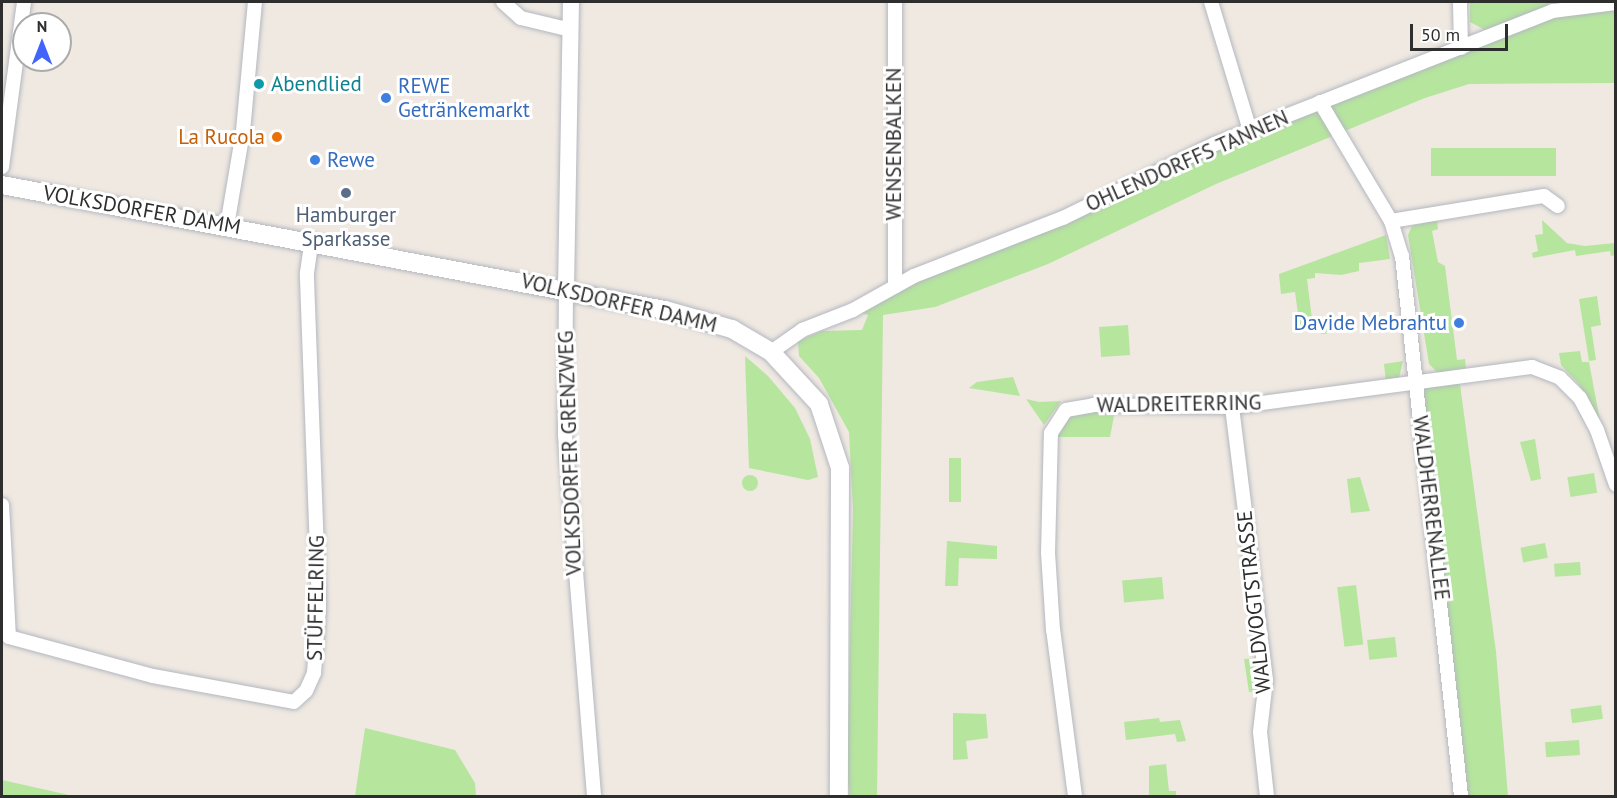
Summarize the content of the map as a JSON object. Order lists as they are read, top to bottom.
{
  "streets": {
    "main road": ["VOLKSDORFER DAMM"],
    "street": [
      "WENSENBALKEN",
      "OHLENDORFFS TANNEN",
      "WALDREITERRING",
      "VOLKSDORFER GRENZWEG",
      "WALDHERRENALLEE",
      "STÜFFELRING",
      "WALDVOGTSTRASSE"
    ]
  },
  "crossings": [
    ["WENSENBALKEN", "OHLENDORFFS TANNEN"],
    ["OHLENDORFFS TANNEN", "VOLKSDORFER DAMM"],
    ["OHLENDORFFS TANNEN", "WALDHERRENALLEE"],
    ["VOLKSDORFER DAMM", "VOLKSDORFER GRENZWEG"],
    ["VOLKSDORFER DAMM", "STÜFFELRING"],
    ["WALDREITERRING", "WALDHERRENALLEE"],
    ["WALDREITERRING", "WALDVOGTSTRASSE"]
  ],
  "places": [
    "Abendlied",
    "REWE Getränkemarkt",
    "La Rucola",
    "Rewe",
    "Hamburger Sparkasse",
    "Davide Mebrahtu"
  ],
  "scale_bar": "50 m",
  "north": "top"
}
